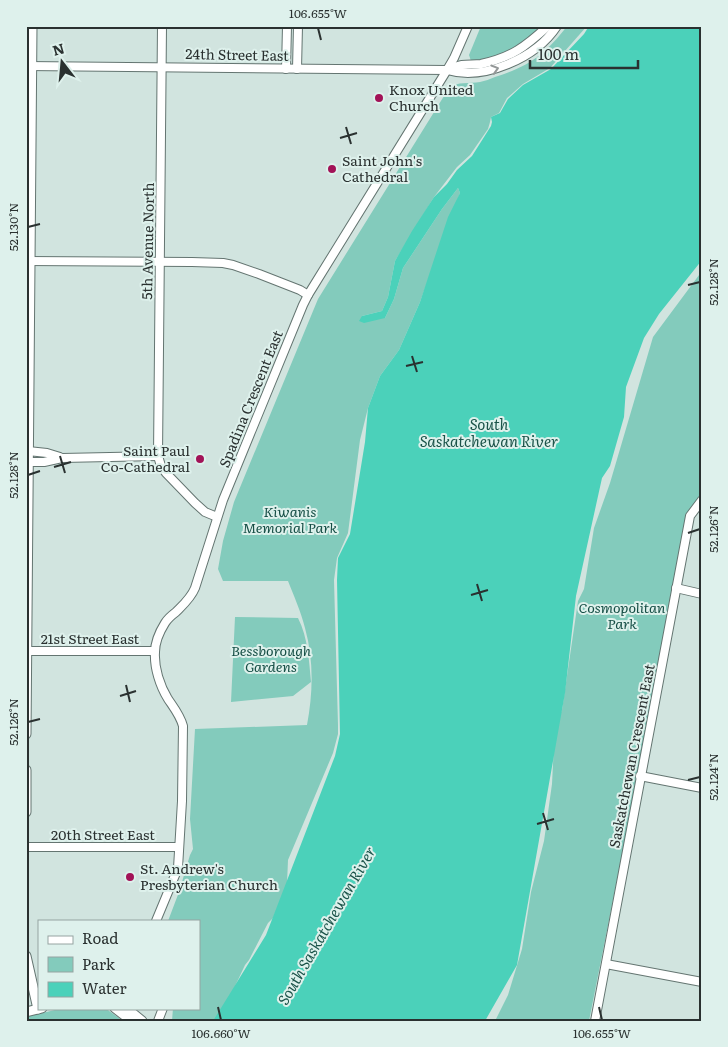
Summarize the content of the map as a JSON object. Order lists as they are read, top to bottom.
{
  "streets": {
    "street": [
      "24th Street East",
      "5th Avenue North",
      "Spadina Crescent East",
      "21st Street East",
      "Saskatchewan Crescent East",
      "20th Street East"
    ]
  },
  "crossings": [
    ["24th Street East", "5th Avenue North"],
    ["24th Street East", "Spadina Crescent East"],
    ["Spadina Crescent East", "21st Street East"],
    ["Spadina Crescent East", "20th Street East"]
  ],
  "water": ["South Saskatchewan River"],
  "parks": ["Kiwanis Memorial Park", "Cosmopolitan Park", "Bessborough Gardens"],
  "places": [
    "Knox United Church",
    "Saint John's Cathedral",
    "Saint Paul Co-Cathedral",
    "St. Andrew's Presbyterian Church"
  ],
  "legend": ["Road", "Park", "Water"],
  "scale_bar": "100 m",
  "north": "top",
  "coordinates": [
    "106.655°W",
    "52.130°N",
    "52.128°N",
    "52.126°N",
    "52.124°N",
    "106.660°W"
  ]
}
